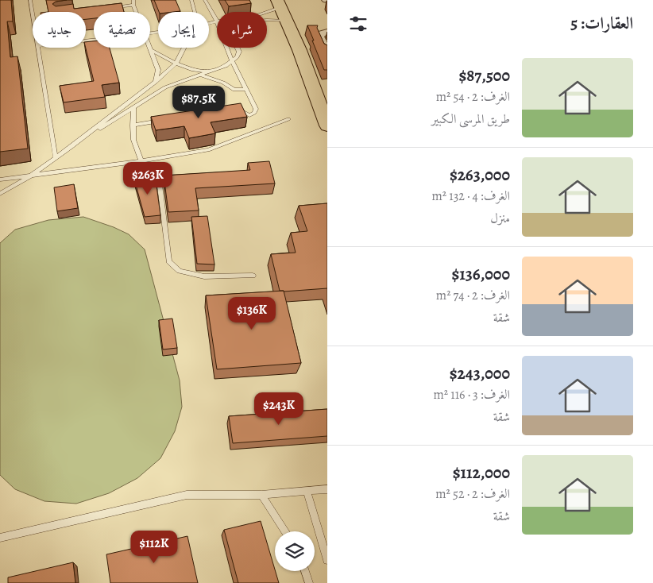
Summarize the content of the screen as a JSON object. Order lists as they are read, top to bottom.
{
  "page": {
    "heading": "العقارات: 5",
    "chip": [
      "شراء",
      "إيجار",
      "تصفية",
      "جديد"
    ],
    "list": [
      {
        "name": "$87,500",
        "note": "الغرف: 2 · 54 m² · طريق المرسى الكبير"
      },
      {
        "name": "$263,000",
        "note": "الغرف: 4 · 132 m² · منزل"
      },
      {
        "name": "$136,000",
        "note": "الغرف: 2 · 74 m² · شقة"
      },
      {
        "name": "$243,000",
        "note": "الغرف: 3 · 116 m² · شقة"
      },
      {
        "name": "$112,000",
        "note": "الغرف: 2 · 52 m² · شقة"
      }
    ],
    "price": [
      "$87.5K",
      "$263K",
      "$136K",
      "$243K",
      "$112K"
    ]
  }
}
